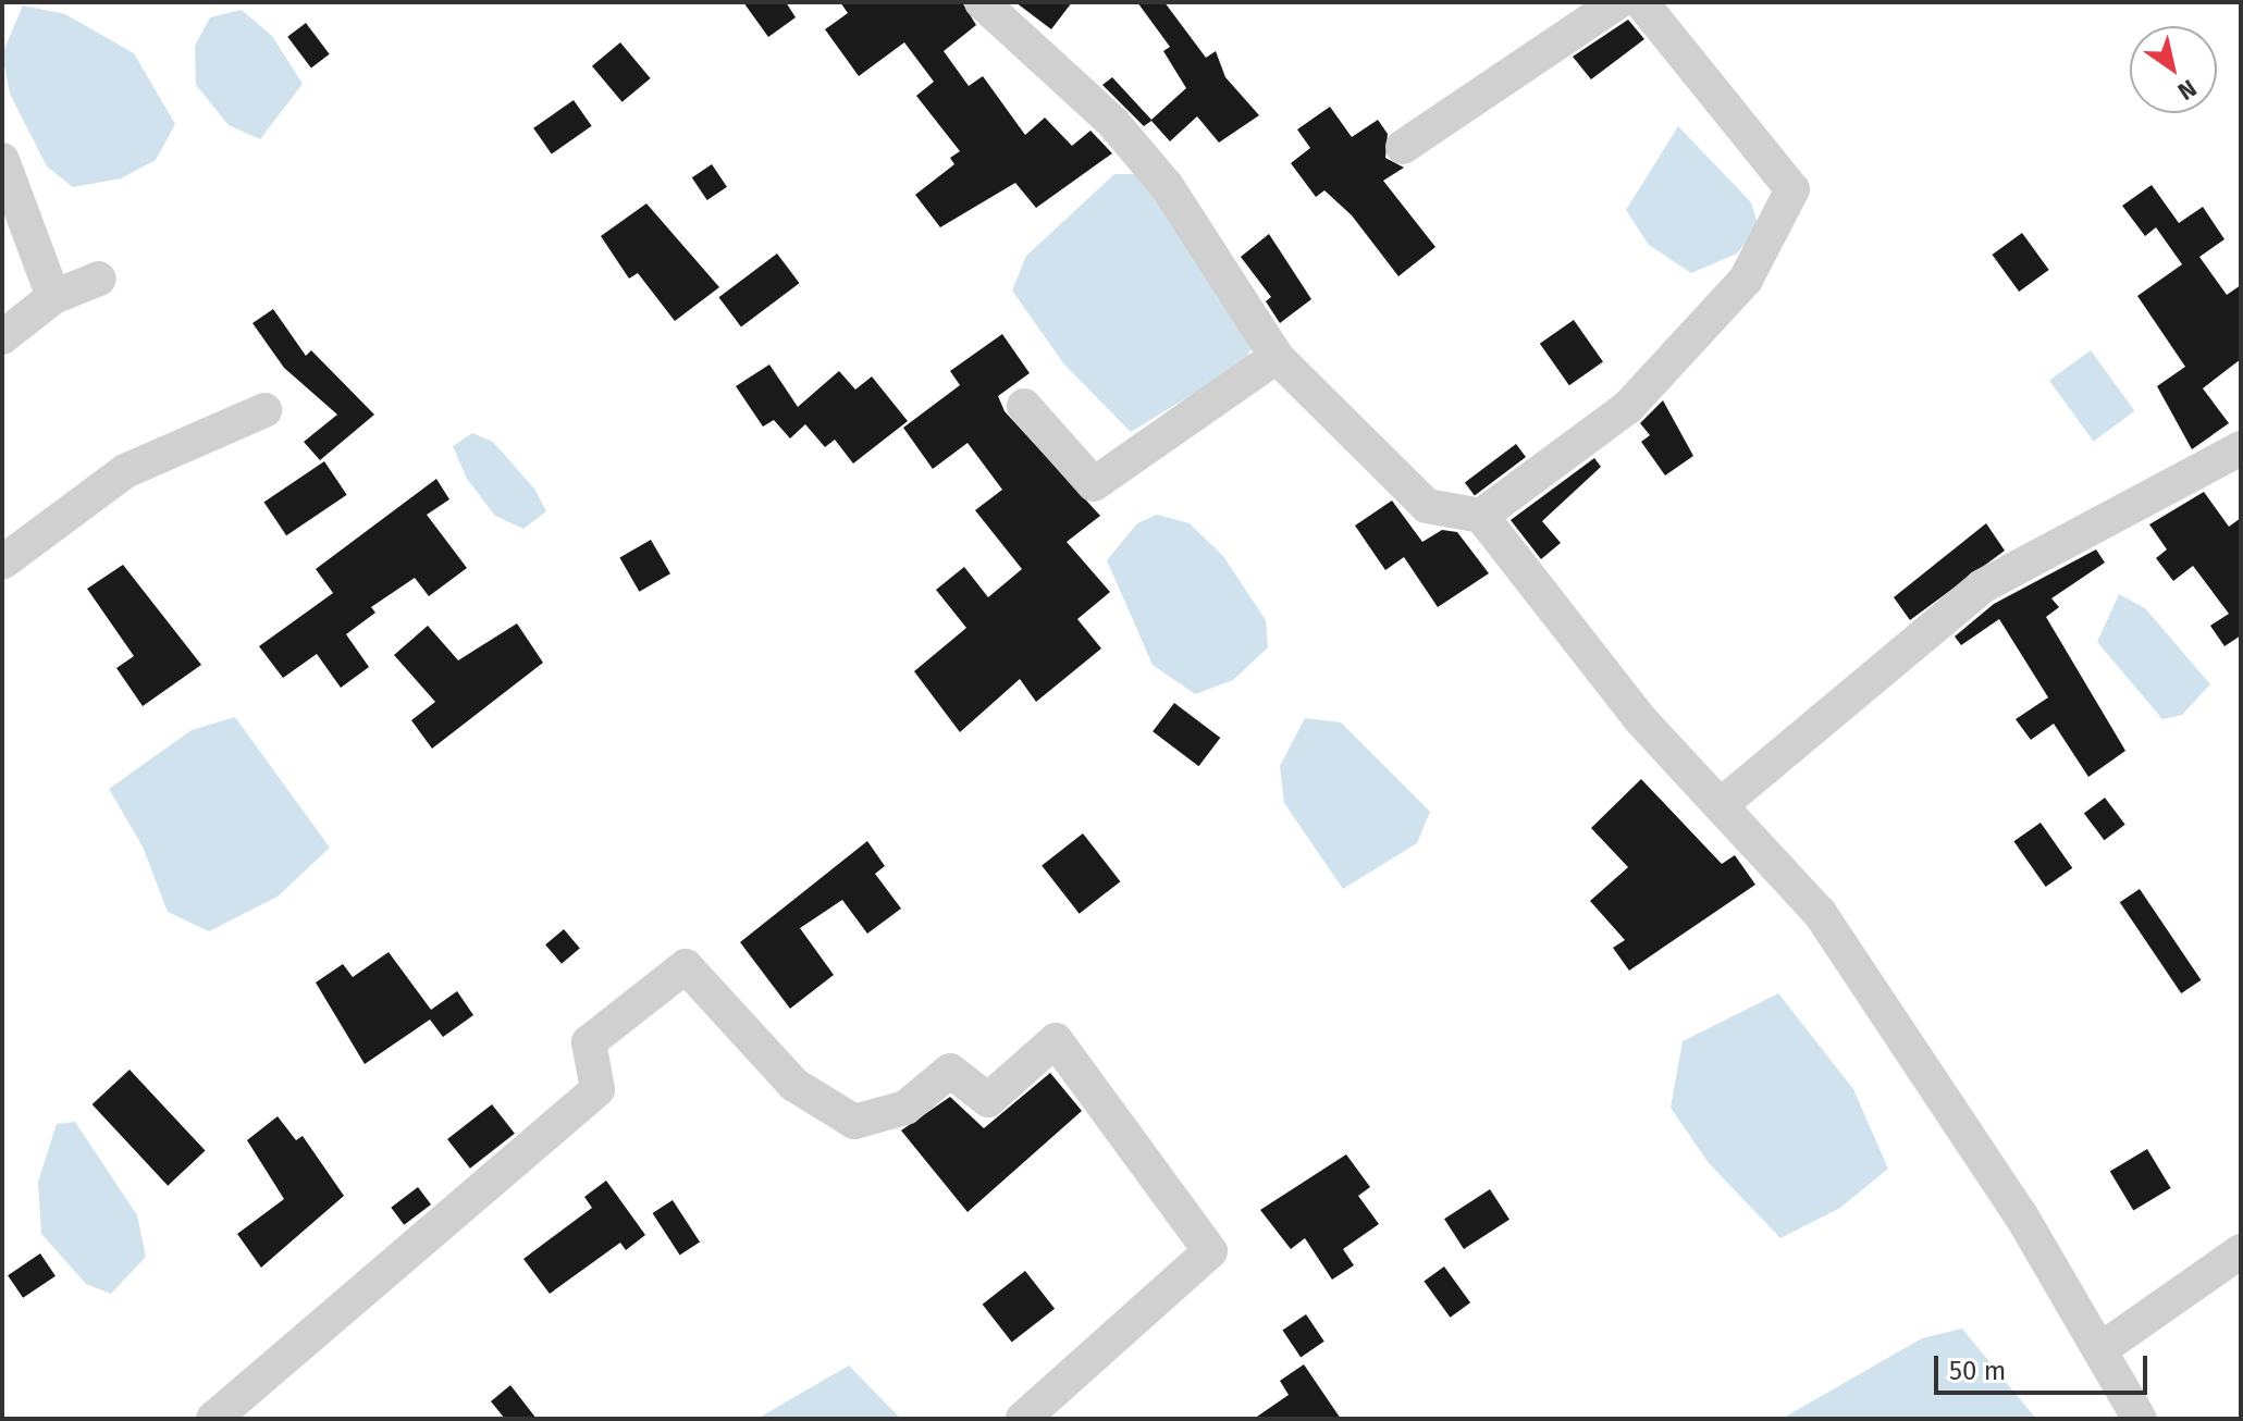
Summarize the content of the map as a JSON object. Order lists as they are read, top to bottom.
{
  "scale_bar": "50 m",
  "north": "bottom right"
}
